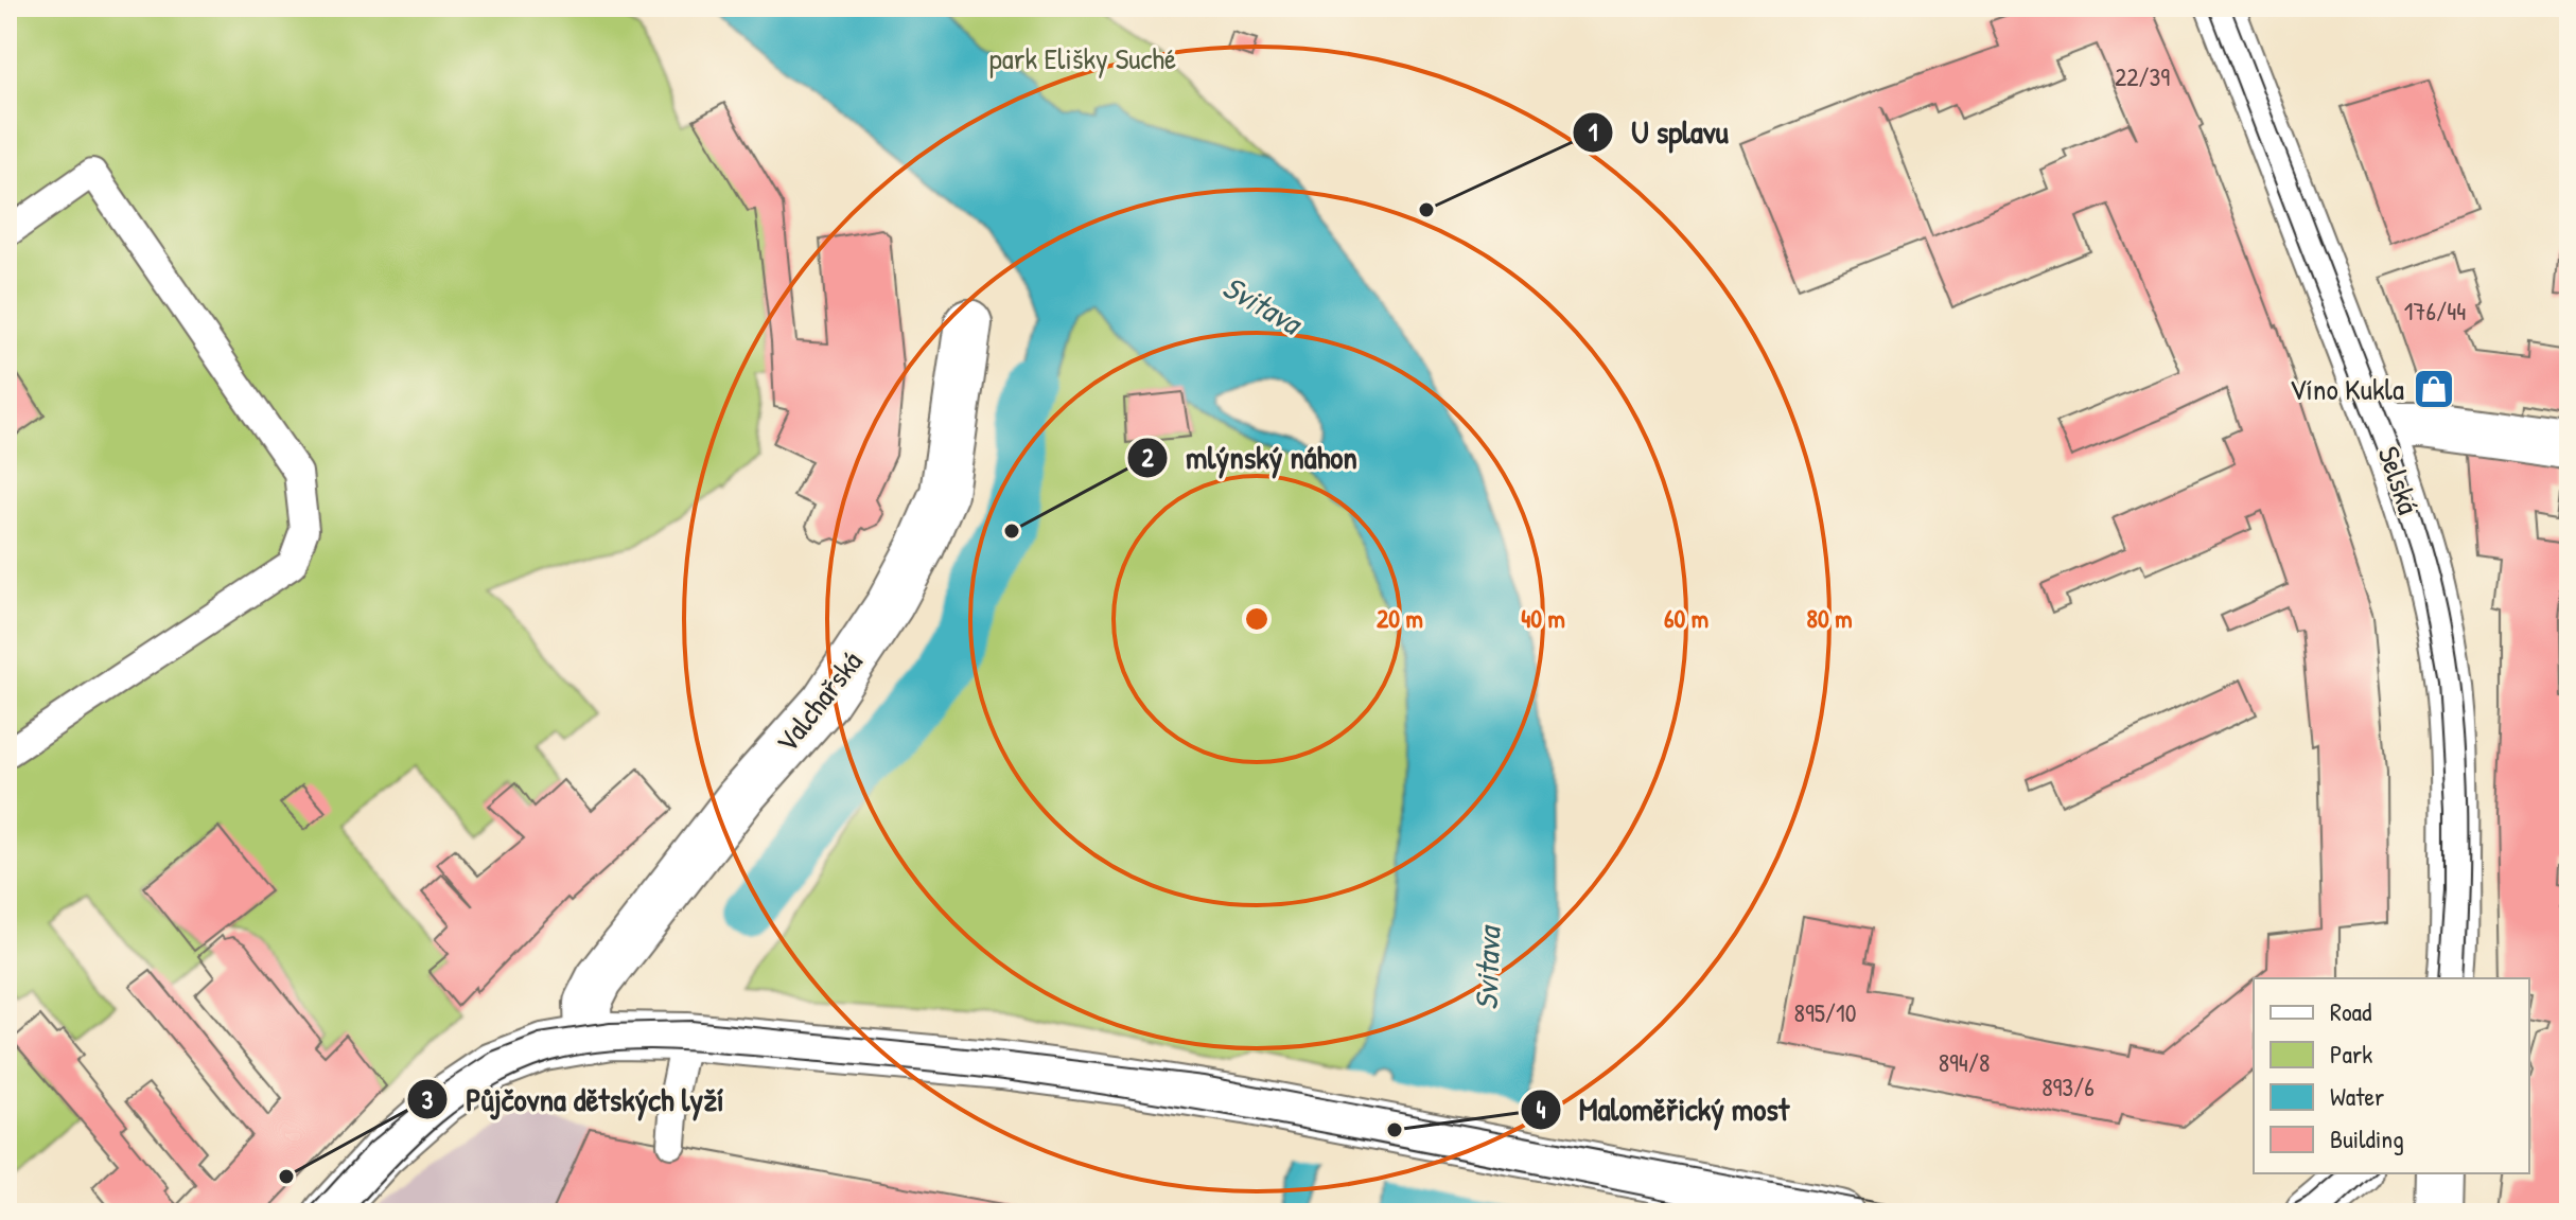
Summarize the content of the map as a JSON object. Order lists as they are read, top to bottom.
{
  "streets": {
    "street": ["Selská", "Valchařská"]
  },
  "water": ["Svitava"],
  "parks": ["park Elišky Suché"],
  "places": {
    "other": [
      "U splavu",
      "mlýnský náhon",
      "Maloměřický most",
      "Půjčovna dětských lyží"
    ],
    "shop": ["Víno Kukla"]
  },
  "house_numbers": [
    "22/39",
    "176/44",
    "895/10",
    "894/8",
    "893/6"
  ],
  "legend": [
    "Road",
    "Park",
    "Water",
    "Building"
  ],
  "rings": [
    "20 m",
    "40 m",
    "60 m",
    "80 m"
  ]
}
